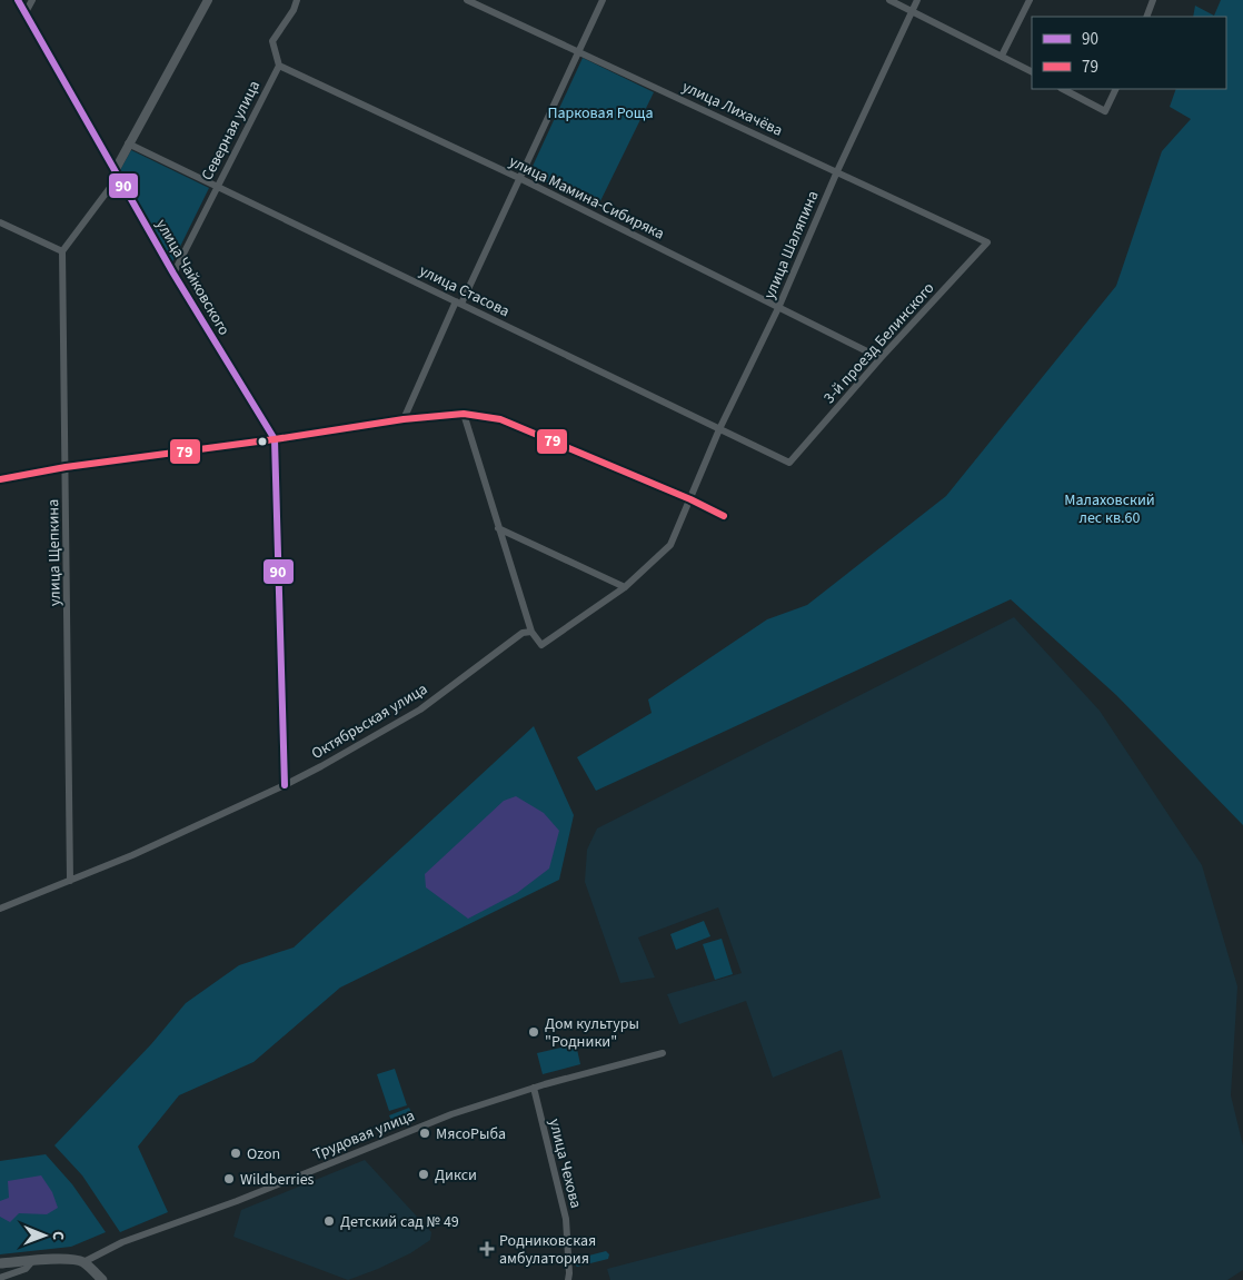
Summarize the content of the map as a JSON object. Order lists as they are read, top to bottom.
{
  "streets": {
    "street": [
      "улица Лихачёва",
      "Северная улица",
      "улица Мамина-Сибиряка",
      "улица Шаляпина",
      "улица Чайковского",
      "улица Стасова",
      "3-й проезд Белинского",
      "улица Щепкина",
      "Октябрьская улица",
      "Трудовая улица",
      "улица Чехова"
    ]
  },
  "crossings": [
    ["улица Лихачёва", "улица Шаляпина"],
    ["улица Лихачёва", "3-й проезд Белинского"],
    ["Северная улица", "улица Мамина-Сибиряка"],
    ["Северная улица", "улица Чайковского"],
    ["Северная улица", "улица Стасова"],
    ["улица Мамина-Сибиряка", "улица Шаляпина"],
    ["улица Мамина-Сибиряка", "3-й проезд Белинского"],
    ["улица Шаляпина", "улица Стасова"],
    ["улица Чайковского", "Октябрьская улица"],
    ["улица Стасова", "3-й проезд Белинского"],
    ["улица Щепкина", "Октябрьская улица"],
    ["Трудовая улица", "улица Чехова"]
  ],
  "parks": ["Парковая Роща", "Малаховский лес кв.60"],
  "places": {
    "other": [
      "Дом культуры \"Родники\"",
      "МясоРыба",
      "Ozon",
      "Дикси",
      "Wildberries",
      "Детский сад № 49"
    ],
    "health": ["Родниковская амбулатория"]
  },
  "lines": ["transit line 90", "transit line 79"],
  "legend": ["90", "79"],
  "north": "right"
}
